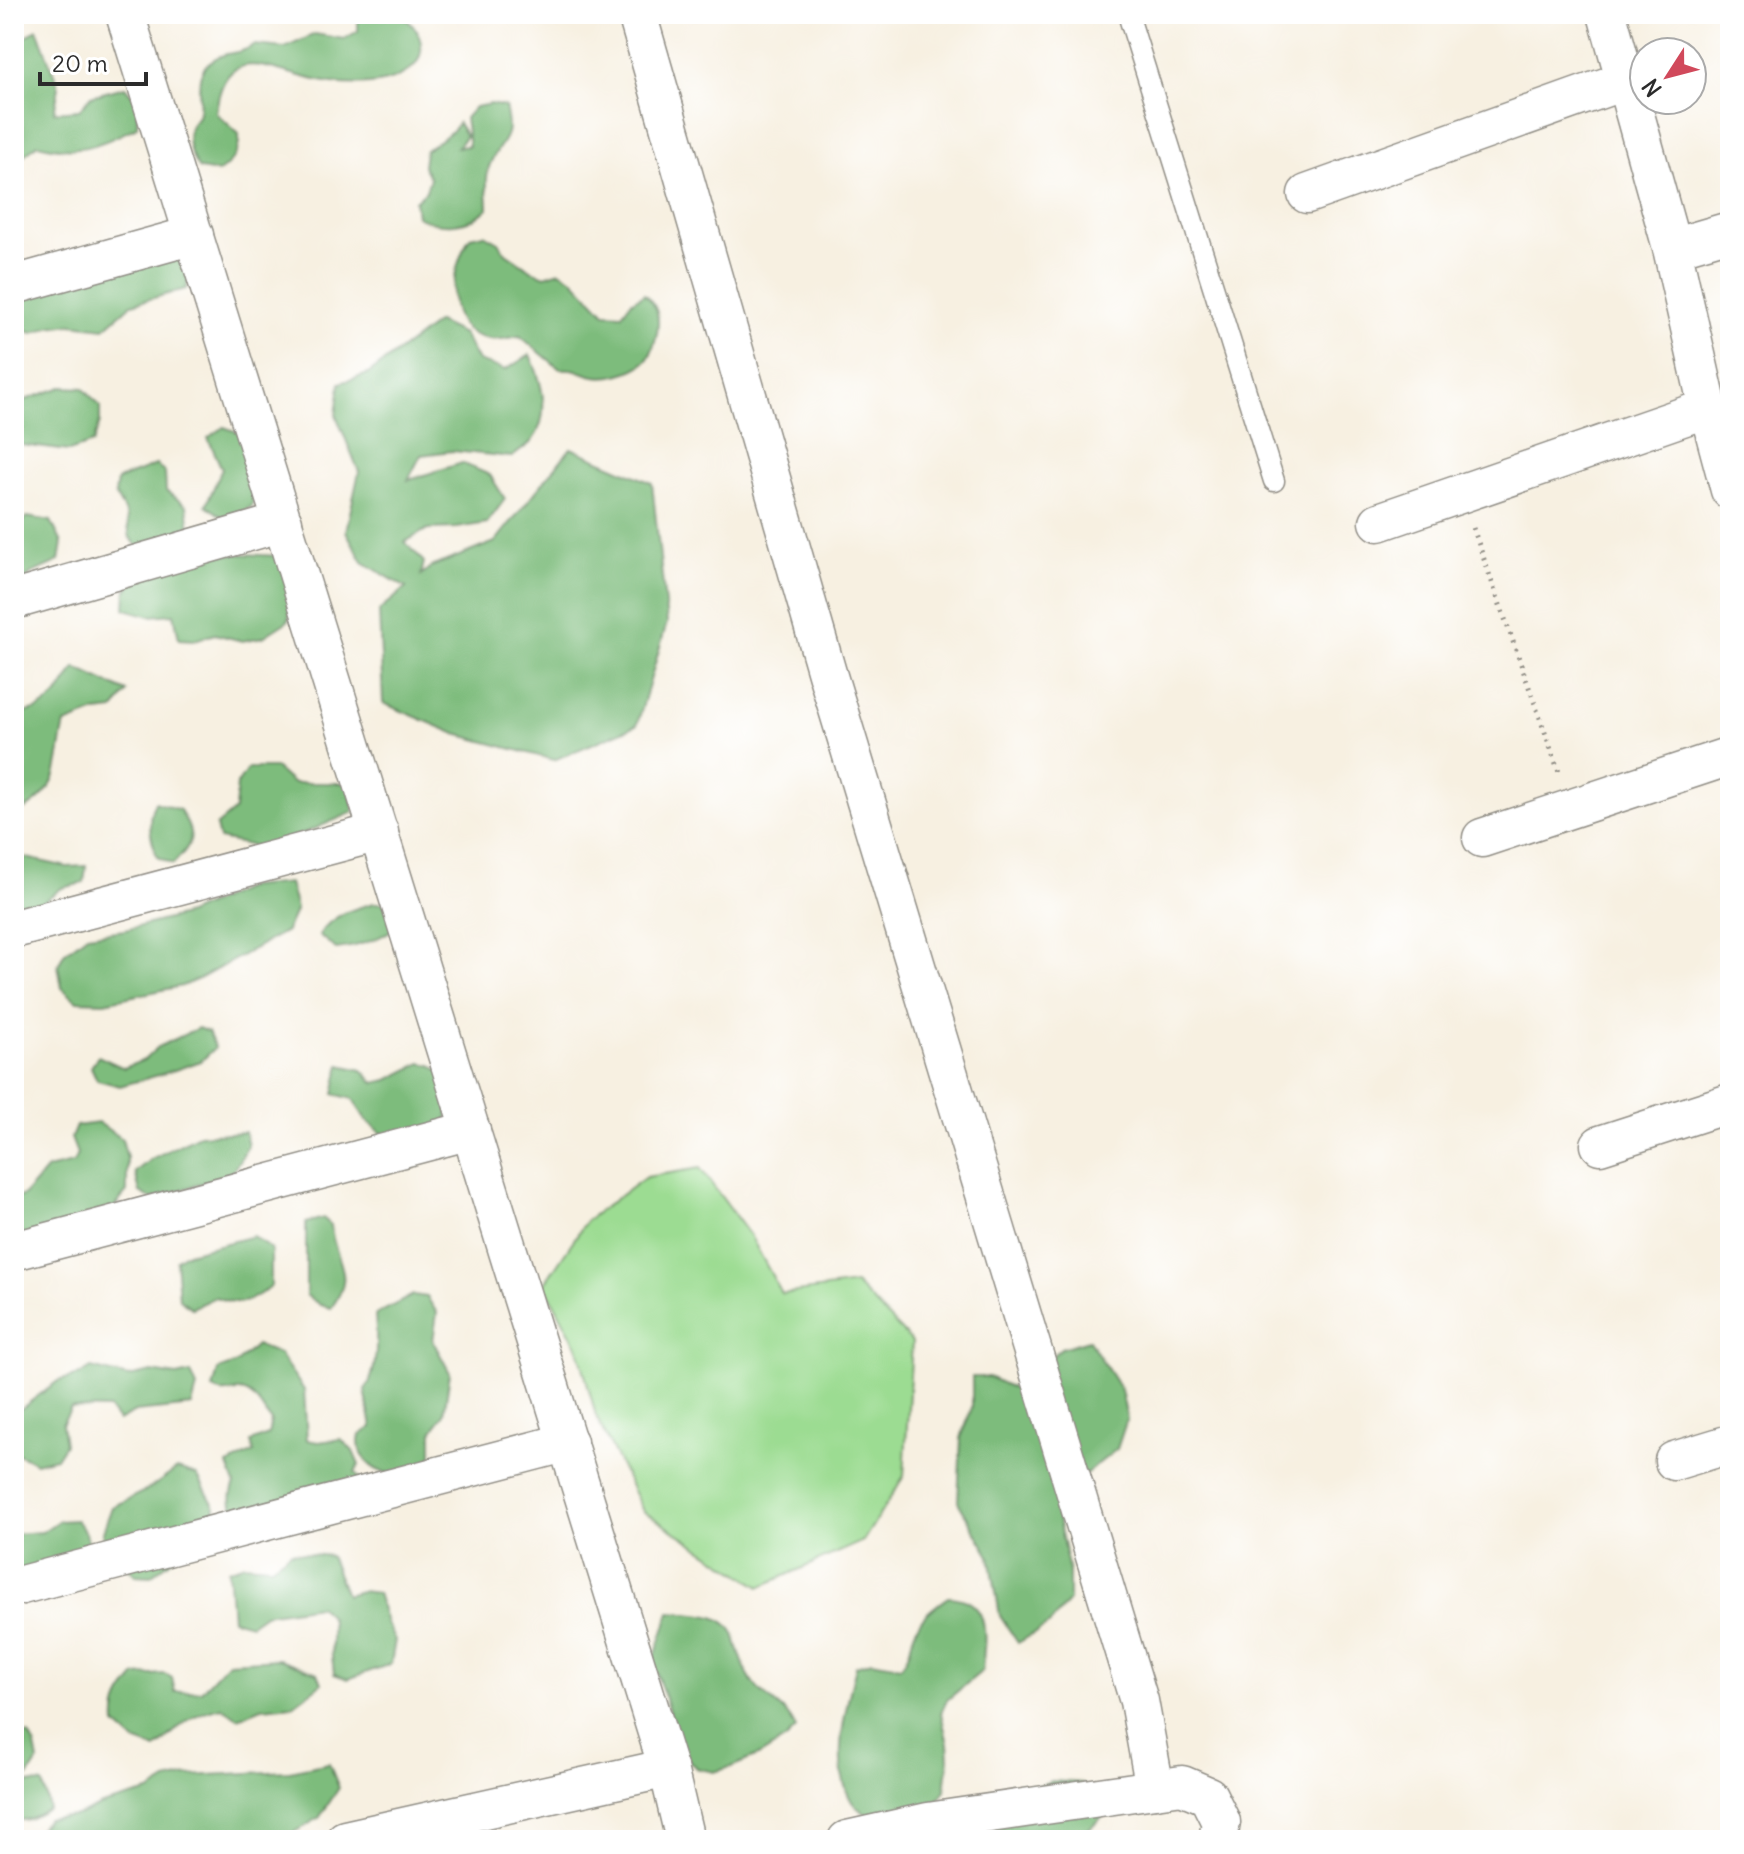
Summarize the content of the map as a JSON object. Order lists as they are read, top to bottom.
{
  "scale_bar": "20 m",
  "north": "bottom left"
}
